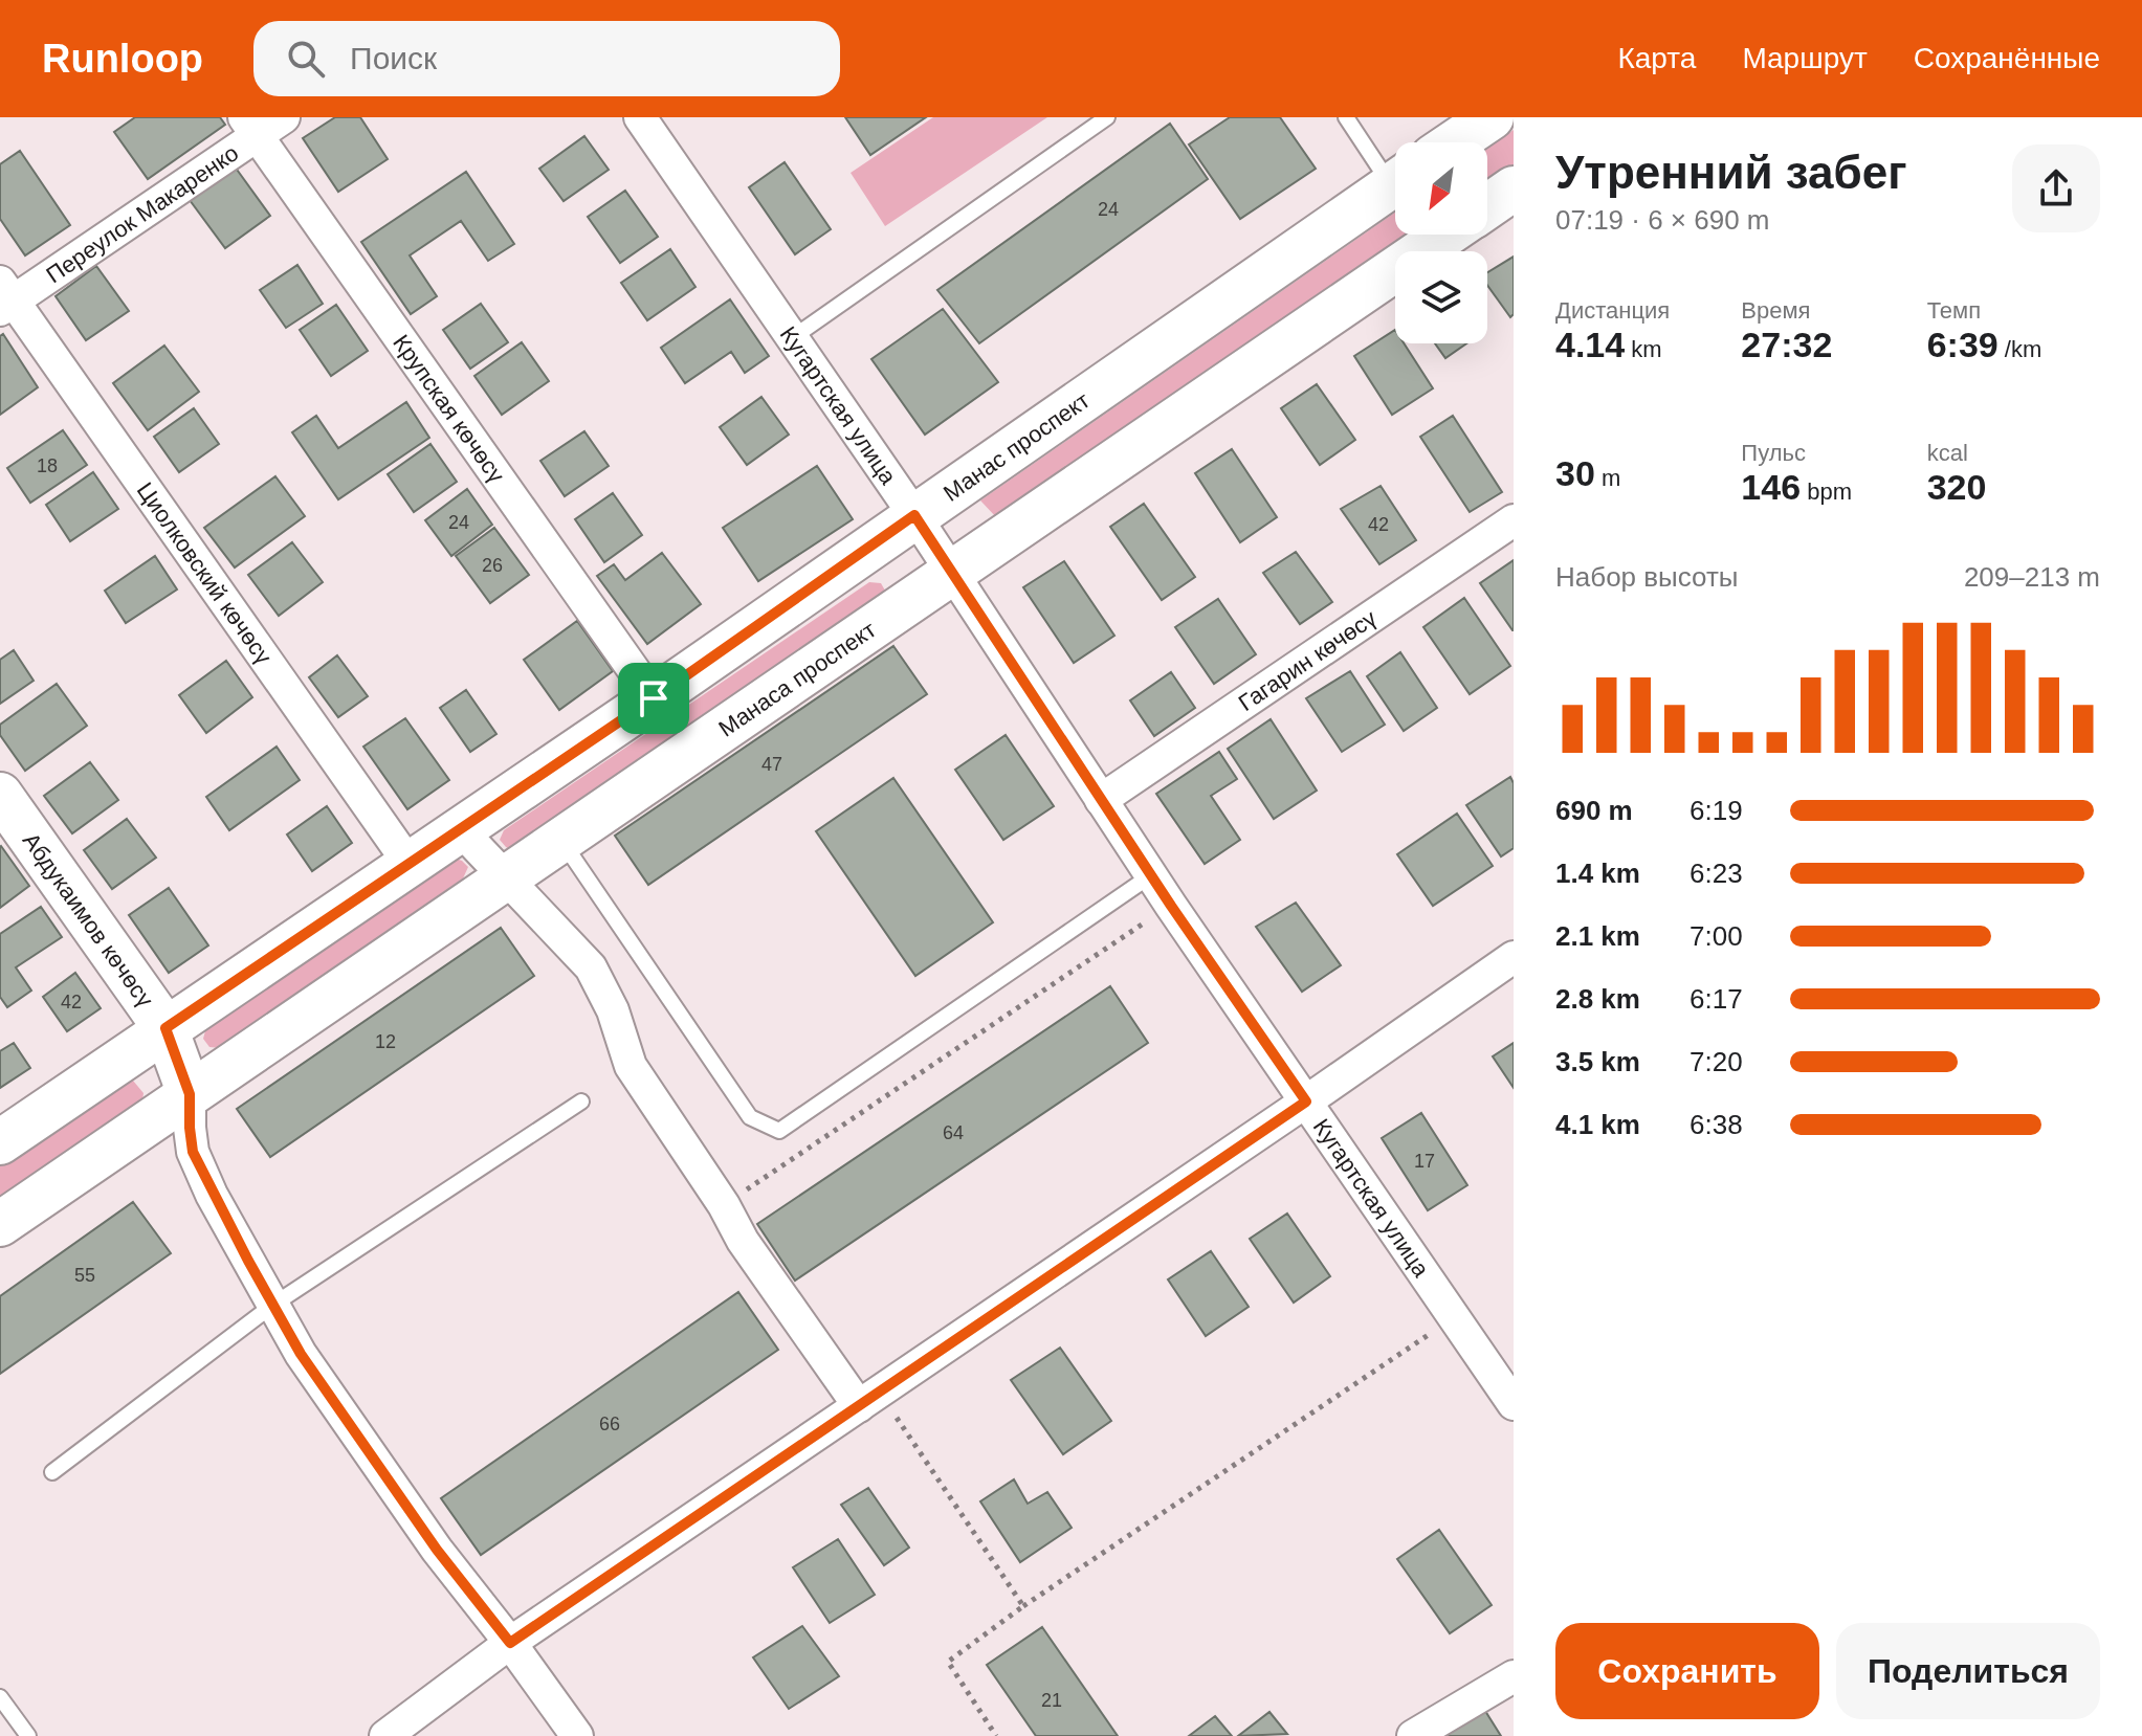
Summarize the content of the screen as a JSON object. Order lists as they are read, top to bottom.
{
  "streets": {
    "main road": ["Манас проспект", "Манаса проспект", "Абдукаимов көчөсү"],
    "street": [
      "Переулок Макаренко",
      "Кугартская улица",
      "Крупская көчөсү",
      "Циолковский көчөсү",
      "Гагарин көчөсү"
    ]
  },
  "crossings": [
    ["Переулок Макаренко", "Крупская көчөсү"],
    ["Переулок Макаренко", "Циолковский көчөсү"],
    ["Кугартская улица", "Манас проспект"],
    ["Кугартская улица", "Гагарин көчөсү"],
    ["Кугартская улица", "Манаса проспект"],
    ["Крупская көчөсү", "Манас проспект"],
    ["Манас проспект", "Циолковский көчөсү"],
    ["Манас проспект", "Абдукаимов көчөсү"],
    ["Манаса проспект", "Абдукаимов көчөсү"]
  ],
  "house_numbers": [
    "24",
    "18",
    "24",
    "42",
    "26",
    "47",
    "42",
    "12",
    "64",
    "17",
    "55",
    "66",
    "21"
  ],
  "north": "bottom left",
  "page": {
    "header": "Runloop",
    "search": "Поиск",
    "nav": ["Карта", "Маршрут", "Сохранённые"],
    "heading": ["Утренний забег", "07:19 · 6 × 690 m"],
    "stats": [
      ["Дистанция", "4.14 km"],
      ["Время", "27:32"],
      ["Темп", "6:39 /km"],
      ["30 m"],
      ["Пульс", "146 bpm"],
      ["kcal", "320"]
    ],
    "chart": ["Набор высоты", "209–213 m"],
    "list": [
      {
        "name": "690 m",
        "note": "6:19"
      },
      {
        "name": "1.4 km",
        "note": "6:23"
      },
      {
        "name": "2.1 km",
        "note": "7:00"
      },
      {
        "name": "2.8 km",
        "note": "6:17"
      },
      {
        "name": "3.5 km",
        "note": "7:20"
      },
      {
        "name": "4.1 km",
        "note": "6:38"
      }
    ],
    "buttons": ["Сохранить", "Поделиться"]
  }
}
